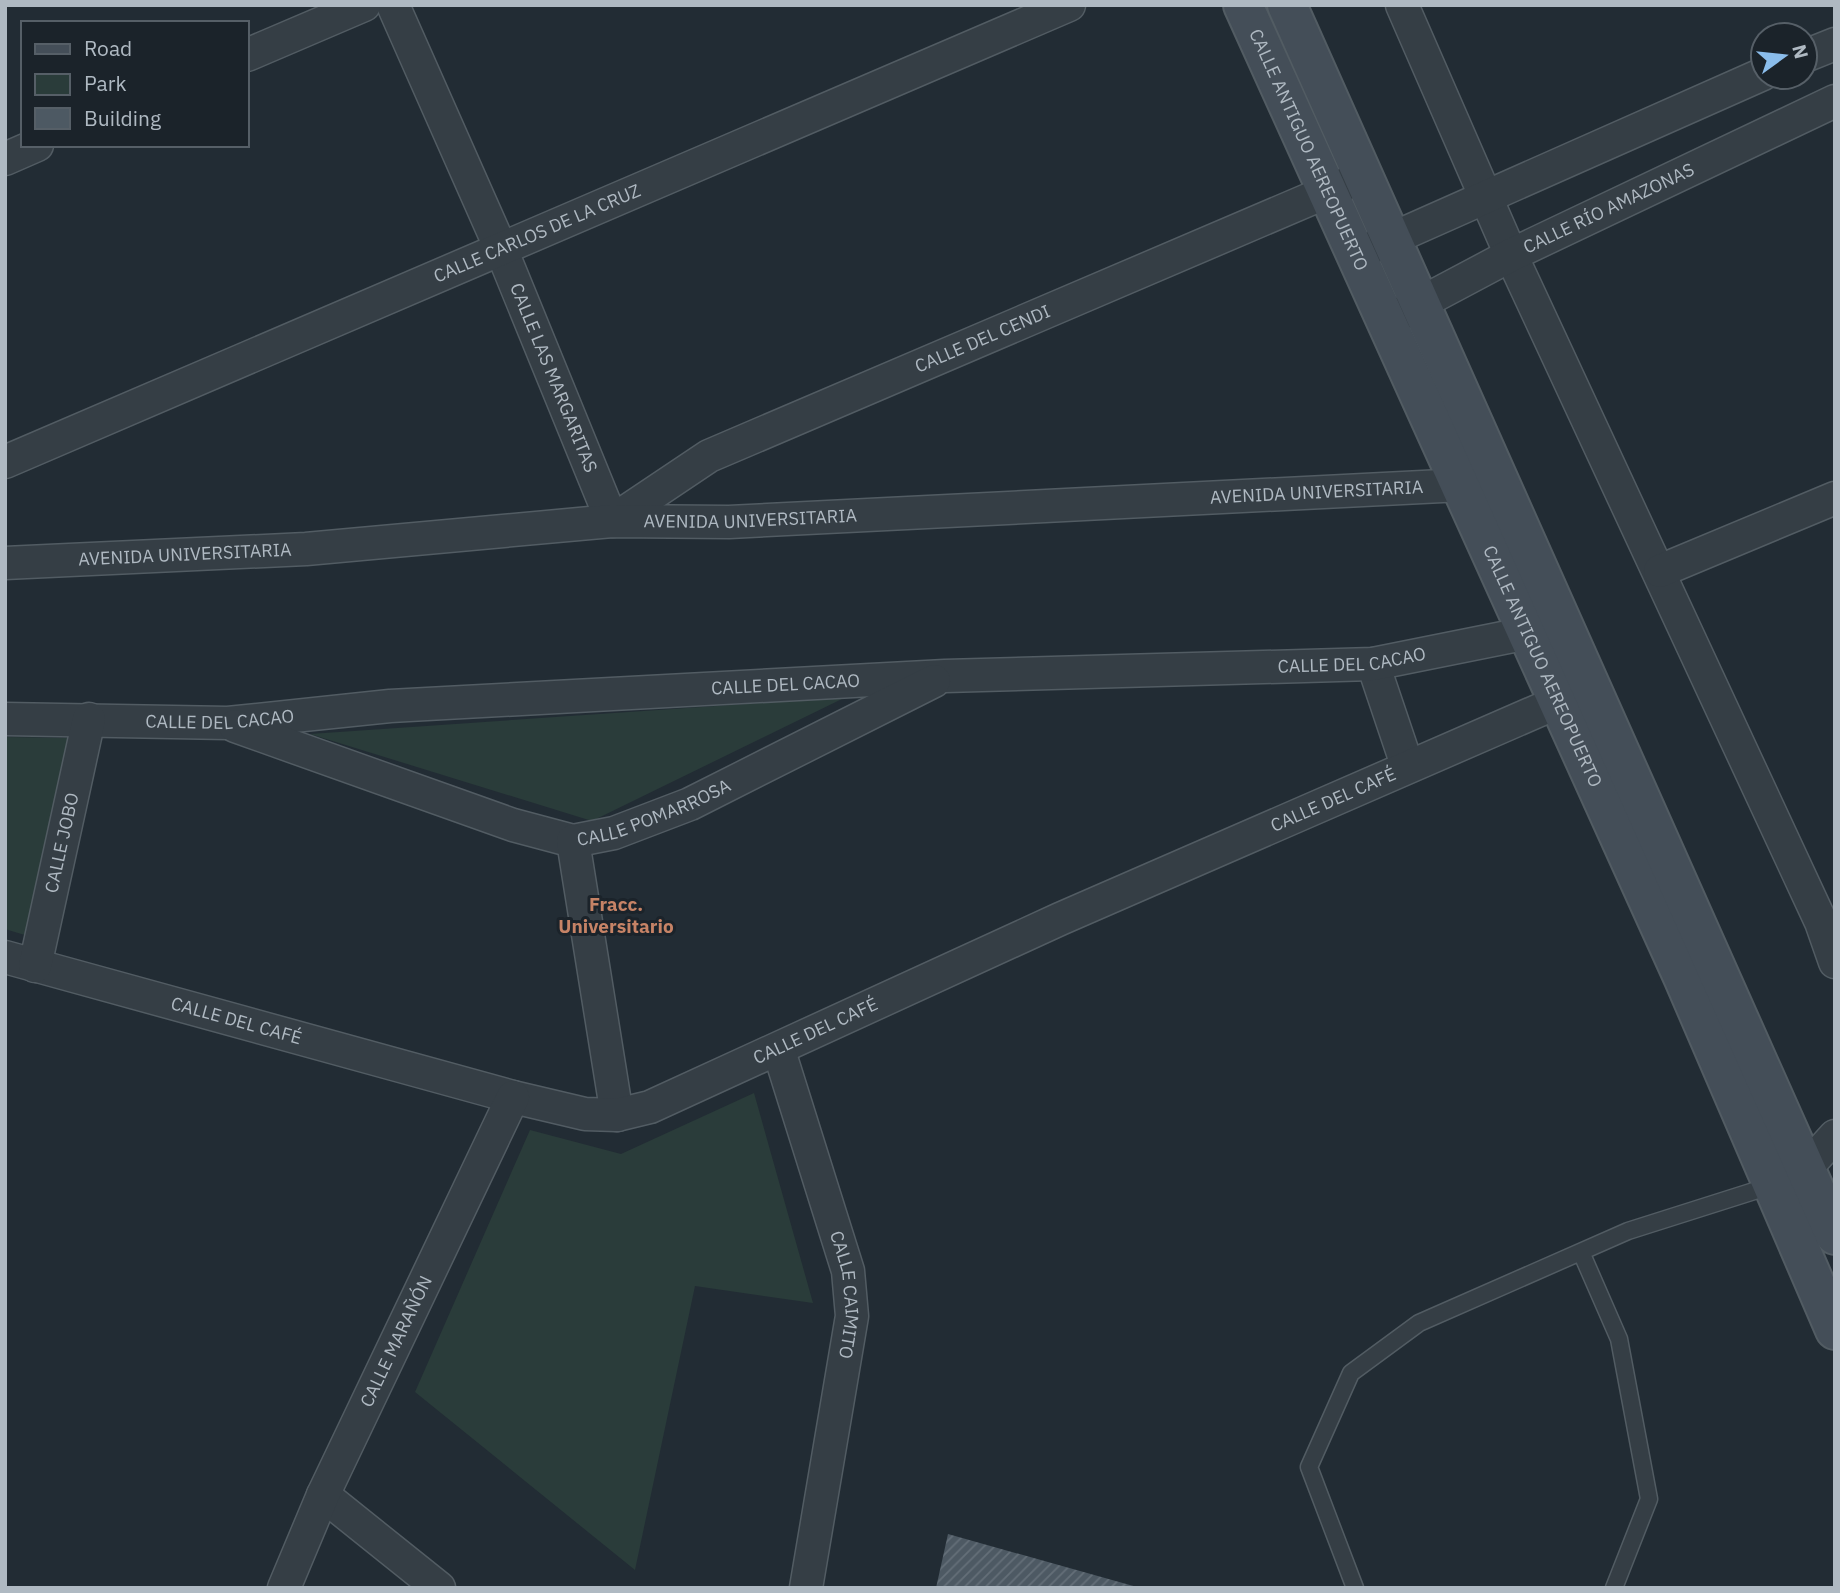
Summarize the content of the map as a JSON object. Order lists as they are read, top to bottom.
{
  "streets": {
    "main road": ["CALLE ANTIGUO AEREOPUERTO"],
    "street": [
      "CALLE RÍO AMAZONAS",
      "CALLE CARLOS DE LA CRUZ",
      "CALLE DEL CENDI",
      "CALLE LAS MARGARITAS",
      "AVENIDA UNIVERSITARIA",
      "CALLE DEL CACAO",
      "CALLE DEL CAFÉ",
      "CALLE POMARROSA",
      "CALLE JOBO",
      "CALLE CAIMITO",
      "CALLE MARAÑÓN"
    ]
  },
  "crossings": [
    ["CALLE ANTIGUO AEREOPUERTO", "CALLE RÍO AMAZONAS"],
    ["CALLE ANTIGUO AEREOPUERTO", "CALLE DEL CENDI"],
    ["CALLE ANTIGUO AEREOPUERTO", "AVENIDA UNIVERSITARIA"],
    ["CALLE ANTIGUO AEREOPUERTO", "CALLE DEL CACAO"],
    ["CALLE ANTIGUO AEREOPUERTO", "CALLE DEL CAFÉ"],
    ["CALLE CARLOS DE LA CRUZ", "CALLE LAS MARGARITAS"],
    ["CALLE DEL CENDI", "CALLE LAS MARGARITAS"],
    ["CALLE DEL CENDI", "AVENIDA UNIVERSITARIA"],
    ["CALLE LAS MARGARITAS", "AVENIDA UNIVERSITARIA"],
    ["CALLE DEL CACAO", "CALLE POMARROSA"],
    ["CALLE DEL CACAO", "CALLE JOBO"],
    ["CALLE DEL CAFÉ", "CALLE JOBO"],
    ["CALLE DEL CAFÉ", "CALLE CAIMITO"],
    ["CALLE DEL CAFÉ", "CALLE MARAÑÓN"]
  ],
  "districts": ["Fracc. Universitario"],
  "legend": ["Road", "Park", "Building"],
  "north": "right"
}
